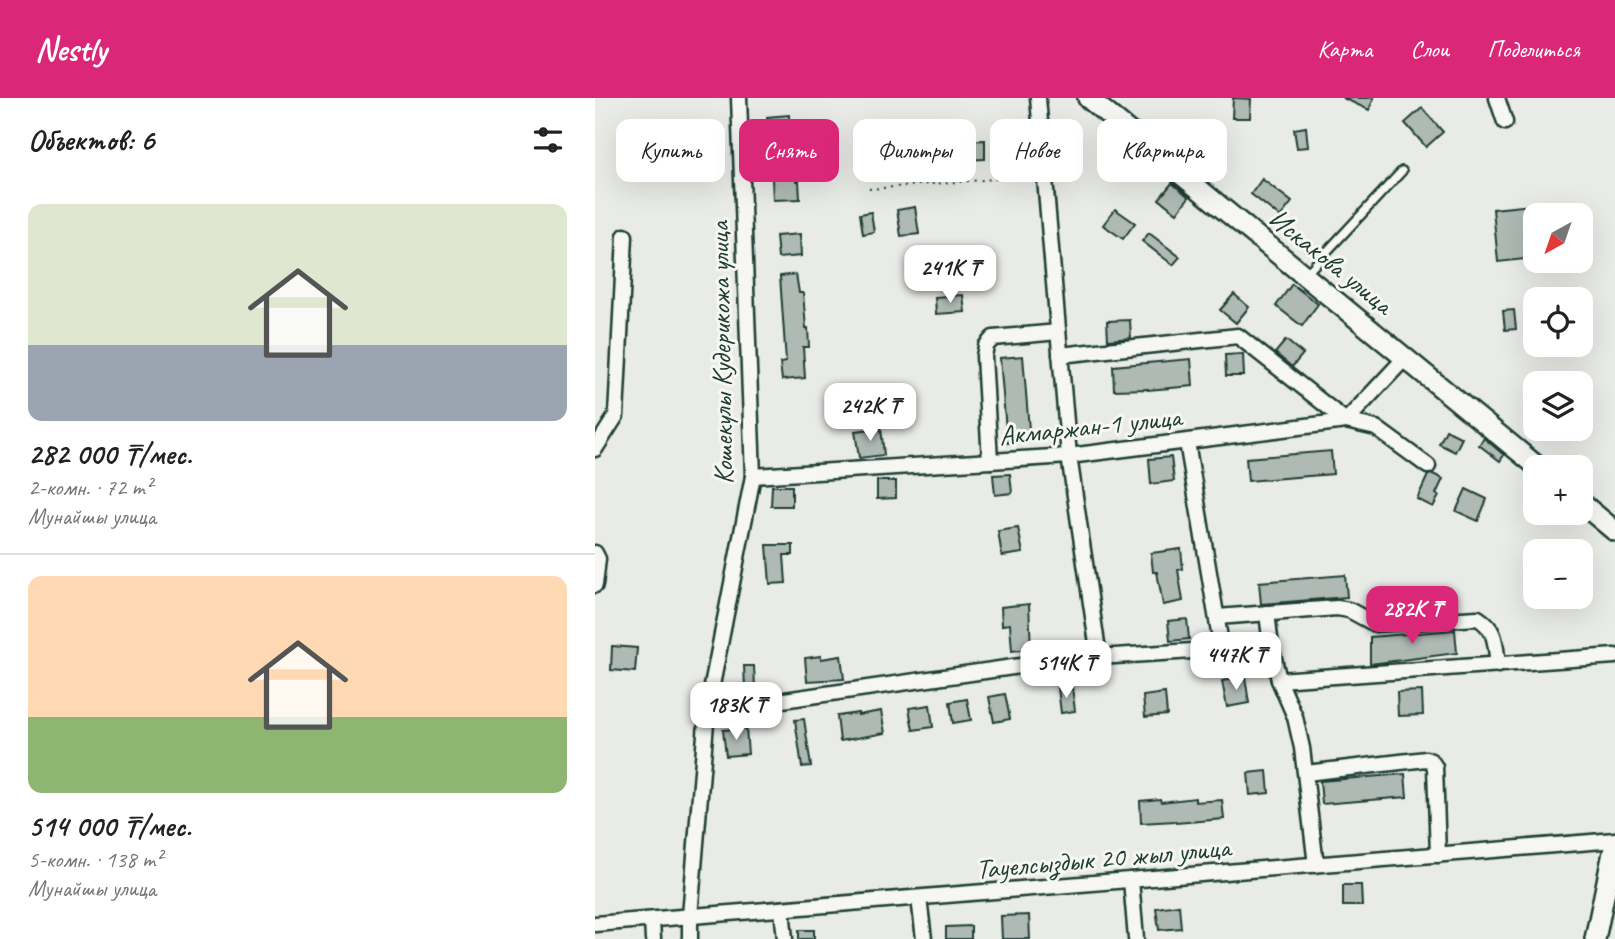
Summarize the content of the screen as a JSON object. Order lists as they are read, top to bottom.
{
  "streets": {
    "street": [
      "Искакова улица",
      "Кошекулы Кудерикожа улица",
      "Акмаржан-1 улица",
      "Тауелсыздык 20 жыл улица"
    ]
  },
  "crossings": [
    ["Кошекулы Кудерикожа улица", "Акмаржан-1 улица"],
    ["Кошекулы Кудерикожа улица", "Тауелсыздык 20 жыл улица"]
  ],
  "north": "bottom left",
  "page": {
    "header": "Nestly",
    "nav": ["Карта", "Слои", "Поделиться"],
    "heading": "Объектов: 6",
    "chip": [
      "Купить",
      "Снять",
      "Фильтры",
      "Новое",
      "Квартира"
    ],
    "list": [
      {
        "name": "282 000 ₸/мес.",
        "note": "2-комн. · 72 m² · Мунайшы улица"
      },
      {
        "name": "514 000 ₸/мес.",
        "note": "5-комн. · 138 m² · Мунайшы улица"
      }
    ],
    "map_buttons": ["+", "−"],
    "price": [
      "241K ₸",
      "242K ₸",
      "282K ₸",
      "447K ₸",
      "514K ₸",
      "183K ₸"
    ]
  }
}
